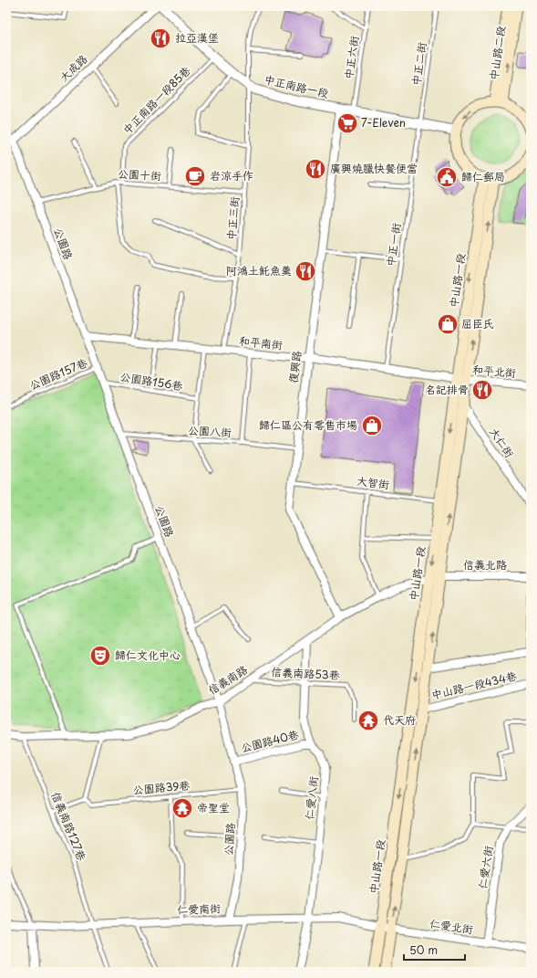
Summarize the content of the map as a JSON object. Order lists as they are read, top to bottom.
{
  "streets": {
    "main road": ["中山路二段", "中山路一段"],
    "street": [
      "大成路",
      "中正南路一段",
      "公園路",
      "和平南街",
      "復興路",
      "和平北街",
      "大仁街",
      "信義北路",
      "信義南路",
      "中山路一段434巷",
      "公園路40巷",
      "仁愛八街",
      "仁愛六街",
      "仁愛南街",
      "仁愛北街"
    ],
    "lane": [
      "中正六街",
      "中正二街",
      "中正南路一段85巷",
      "公園十街",
      "中正三街",
      "中正一街",
      "公園路157巷",
      "公園路156巷",
      "公園八街",
      "大智街",
      "信義南路53巷",
      "公園路39巷",
      "信義南路127巷"
    ]
  },
  "crossings": [
    ["中正六街", "中正南路一段"],
    ["中正二街", "中正南路一段"],
    ["中正二街", "中正一街"],
    ["大成路", "公園路"],
    ["中正南路一段", "中正南路一段85巷"],
    ["中正南路一段", "中正三街"],
    ["中正南路一段", "中正一街"],
    ["中正南路一段", "復興路"],
    ["中正南路一段85巷", "公園十街"],
    ["公園十街", "中正三街"],
    ["公園十街", "公園路"],
    ["中正三街", "和平南街"],
    ["公園路", "和平南街"],
    ["公園路", "公園路157巷"],
    ["公園路", "公園路156巷"],
    ["公園路", "公園八街"],
    ["公園路", "信義南路"],
    ["公園路", "公園路40巷"],
    ["公園路", "公園路39巷"],
    ["公園路", "仁愛南街"],
    ["中正一街", "和平南街"],
    ["中山路一段", "和平南街"],
    ["中山路一段", "和平北街"],
    ["中山路一段", "大仁街"],
    ["中山路一段", "大智街"],
    ["中山路一段", "信義北路"],
    ["中山路一段", "信義南路"],
    ["中山路一段", "中山路一段434巷"],
    ["中山路一段", "仁愛南街"],
    ["中山路一段", "仁愛北街"],
    ["和平南街", "復興路"],
    ["和平南街", "和平北街"],
    ["復興路", "公園八街"],
    ["復興路", "大智街"],
    ["復興路", "信義南路"],
    ["信義北路", "信義南路"],
    ["信義南路53巷", "信義南路"],
    ["信義南路53巷", "仁愛八街"],
    ["信義南路", "仁愛八街"],
    ["信義南路", "信義南路127巷"],
    ["公園路40巷", "仁愛八街"],
    ["仁愛八街", "仁愛南街"],
    ["信義南路127巷", "仁愛南街"],
    ["仁愛六街", "仁愛北街"],
    ["仁愛南街", "仁愛北街"]
  ],
  "places": {
    "restaurant": [
      "拉亞漢堡",
      "廣興燒臘快餐便當",
      "阿鴻土魠魚羹",
      "名記排骨"
    ],
    "supermarket": ["7-Eleven"],
    "cafe": ["岩涼手作"],
    "public building": ["歸仁郵局"],
    "shop": ["屈臣氏", "歸仁區公有零售市場"],
    "theatre": ["歸仁文化中心"],
    "temple": ["代天府", "帝聖堂"]
  },
  "scale_bar": "50 m"
}
